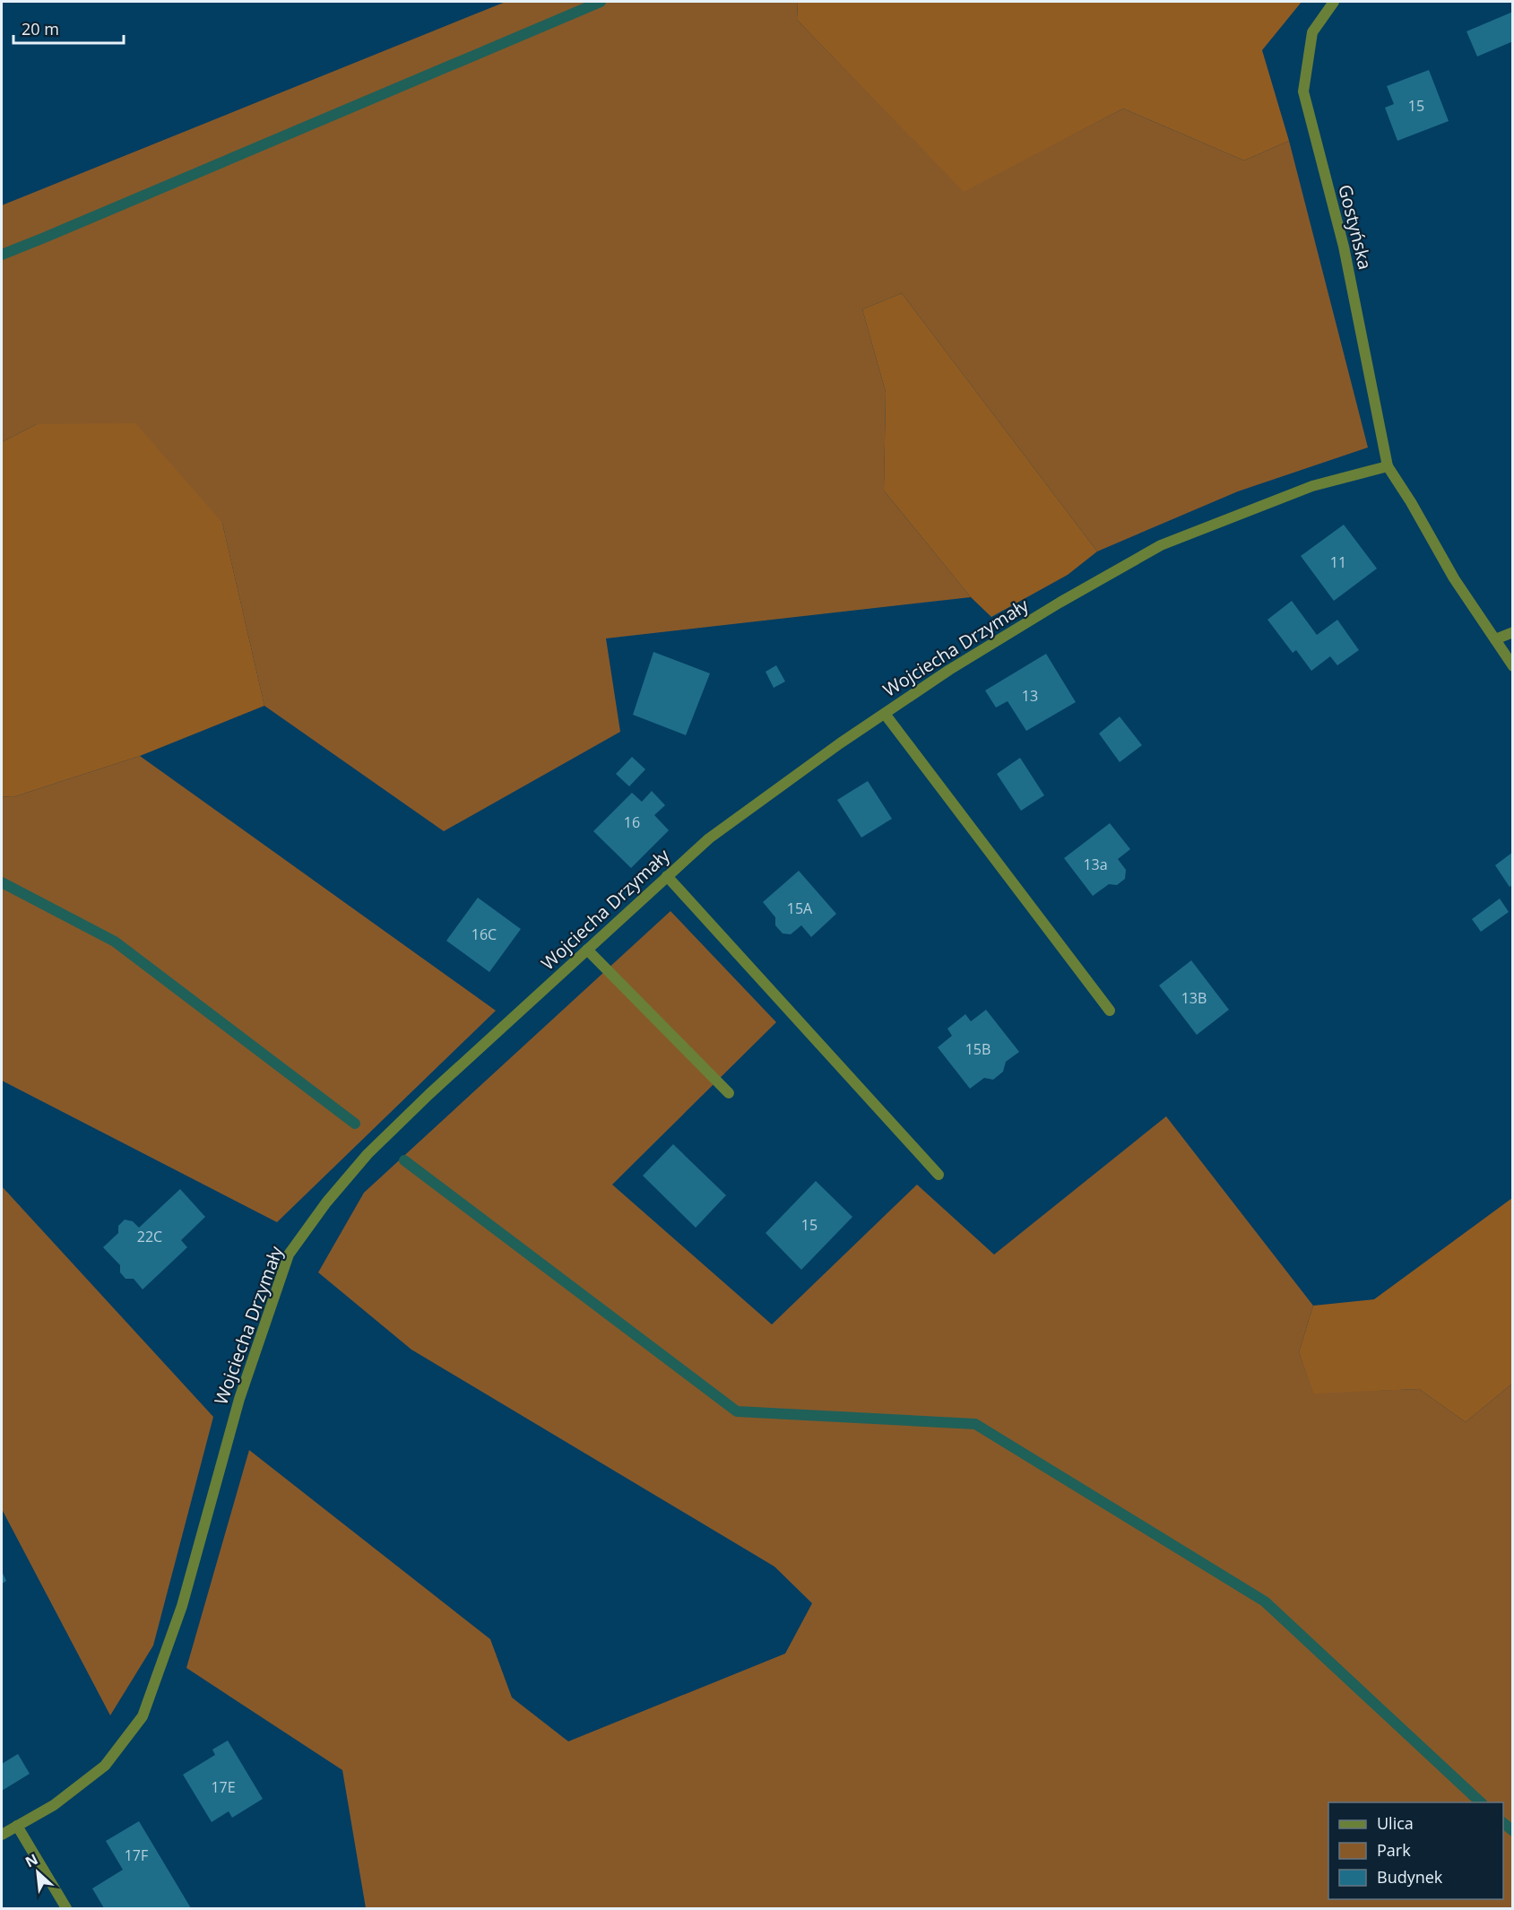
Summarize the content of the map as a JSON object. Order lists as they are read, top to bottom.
{
  "streets": {
    "street": ["Gostyńska", "Wojciecha Drzymały"]
  },
  "crossings": [
    ["Gostyńska", "Wojciecha Drzymały"]
  ],
  "house_numbers": [
    "15",
    "11",
    "13",
    "16",
    "13a",
    "15A",
    "16C",
    "13B",
    "15B",
    "15",
    "22C",
    "17E",
    "17F"
  ],
  "legend": ["Ulica", "Park", "Budynek"],
  "scale_bar": "20 m",
  "north": "top left"
}
